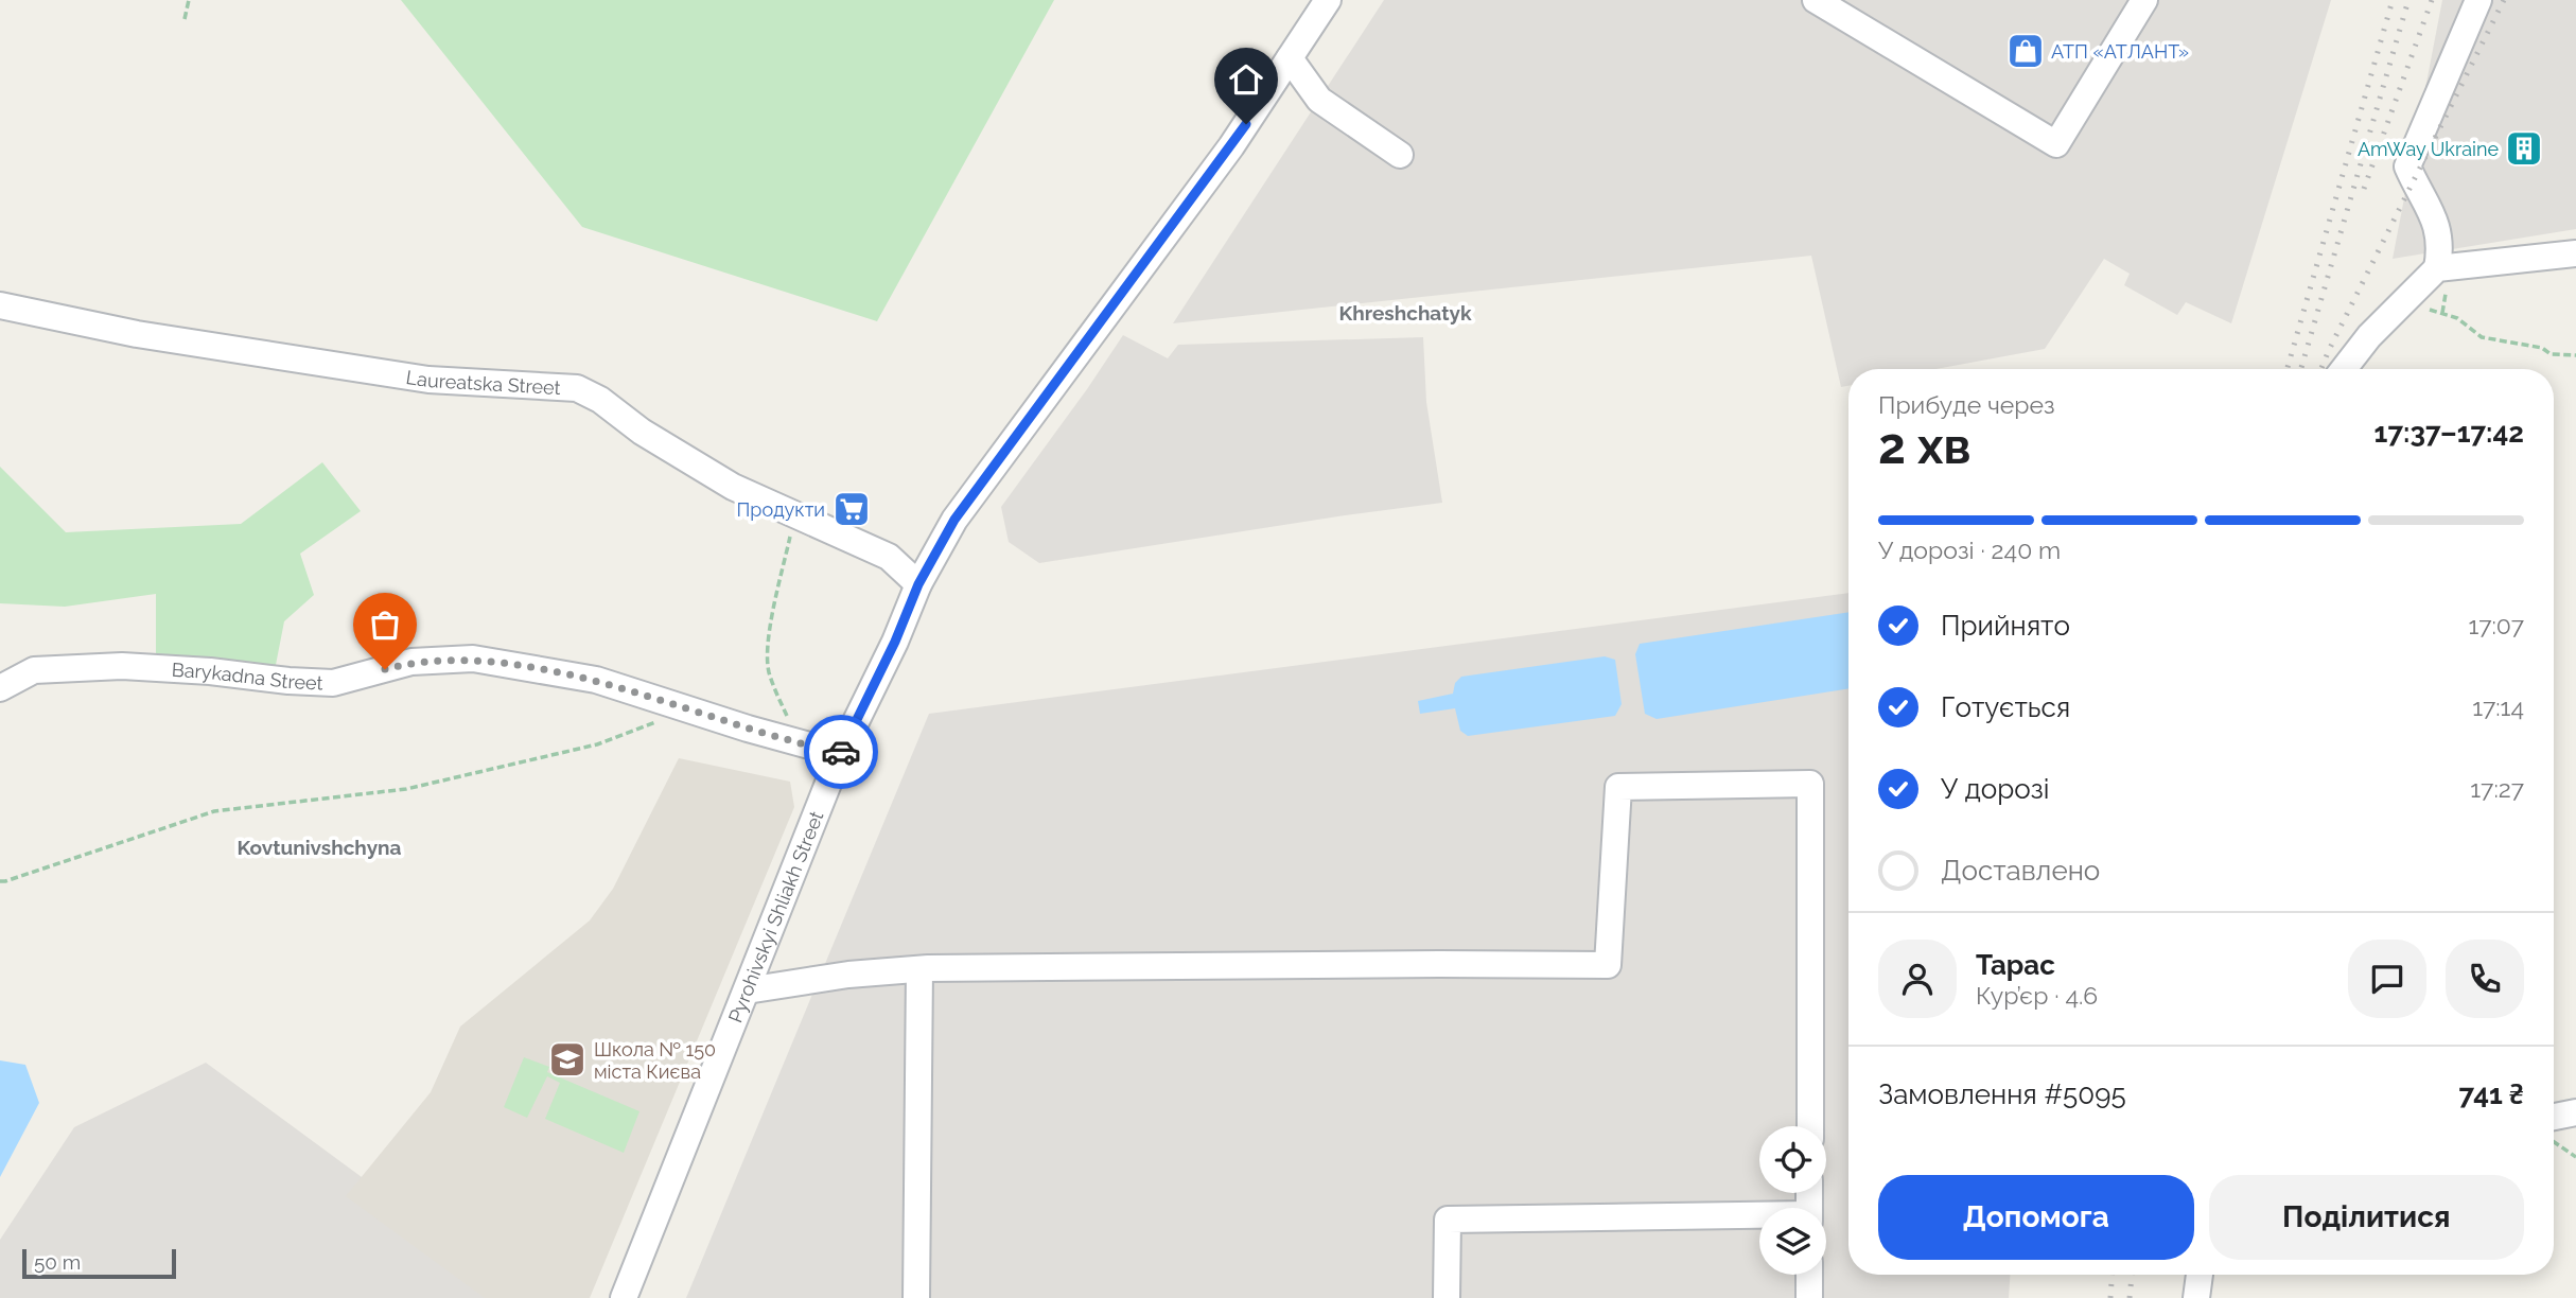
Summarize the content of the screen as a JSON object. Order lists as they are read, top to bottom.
{
  "streets": {
    "street": ["Laureatska Street", "Barykadna Street", "Pyrohivskyi Shliakh Street"]
  },
  "crossings": [
    ["Laureatska Street", "Pyrohivskyi Shliakh Street"],
    ["Barykadna Street", "Pyrohivskyi Shliakh Street"]
  ],
  "districts": ["Khreshchatyk", "Kovtunivshchyna"],
  "places": {
    "shop": ["АТП «АТЛАНТ»"],
    "building": ["AmWay Ukraine"],
    "supermarket": ["Продукти"],
    "school or university": ["Школа № 150 міста Києва"]
  },
  "scale_bar": "50 m",
  "page": {
    "heading": ["2 хв", "Прибуде через", "17:37–17:42"],
    "panel": [
      "Тарас",
      "Кур’єр · 4.6",
      "Замовлення #5095",
      "741 ₴"
    ],
    "bar": "У дорозі · 240 m",
    "list": [
      ["Прийнято", "17:07"],
      ["Готується", "17:14"],
      ["У дорозі", "17:27"],
      "Доставлено"
    ],
    "buttons": ["Допомога", "Поділитися"],
    "scale": "50 m"
  }
}
